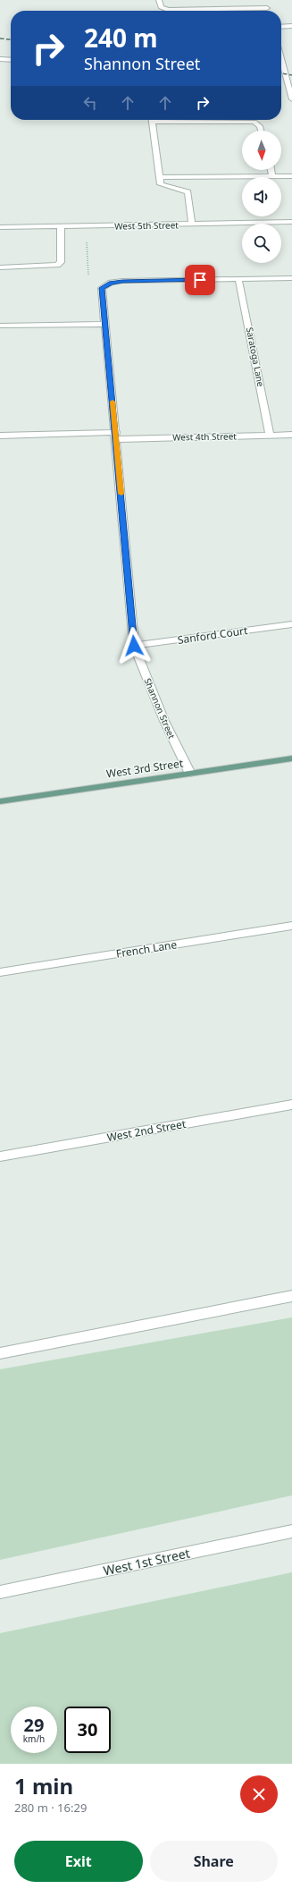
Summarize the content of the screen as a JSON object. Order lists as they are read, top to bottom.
{
  "streets": {
    "main road": ["West 3rd Street"],
    "street": [
      "West 5th Street",
      "Saratoga Lane",
      "West 4th Street",
      "Sanford Court",
      "Shannon Street",
      "French Lane",
      "West 2nd Street",
      "West 1st Street"
    ]
  },
  "crossings": [
    ["Saratoga Lane", "West 4th Street"],
    ["West 4th Street", "Shannon Street"],
    ["Sanford Court", "Shannon Street"],
    ["Shannon Street", "West 3rd Street"]
  ],
  "north": "bottom",
  "page": {
    "turn": ["240 m", "Shannon Street"],
    "speed": "29 km/h",
    "limit": "30",
    "heading": ["1 min", "280 m · 16:29"],
    "buttons": ["Exit", "Share"]
  }
}
